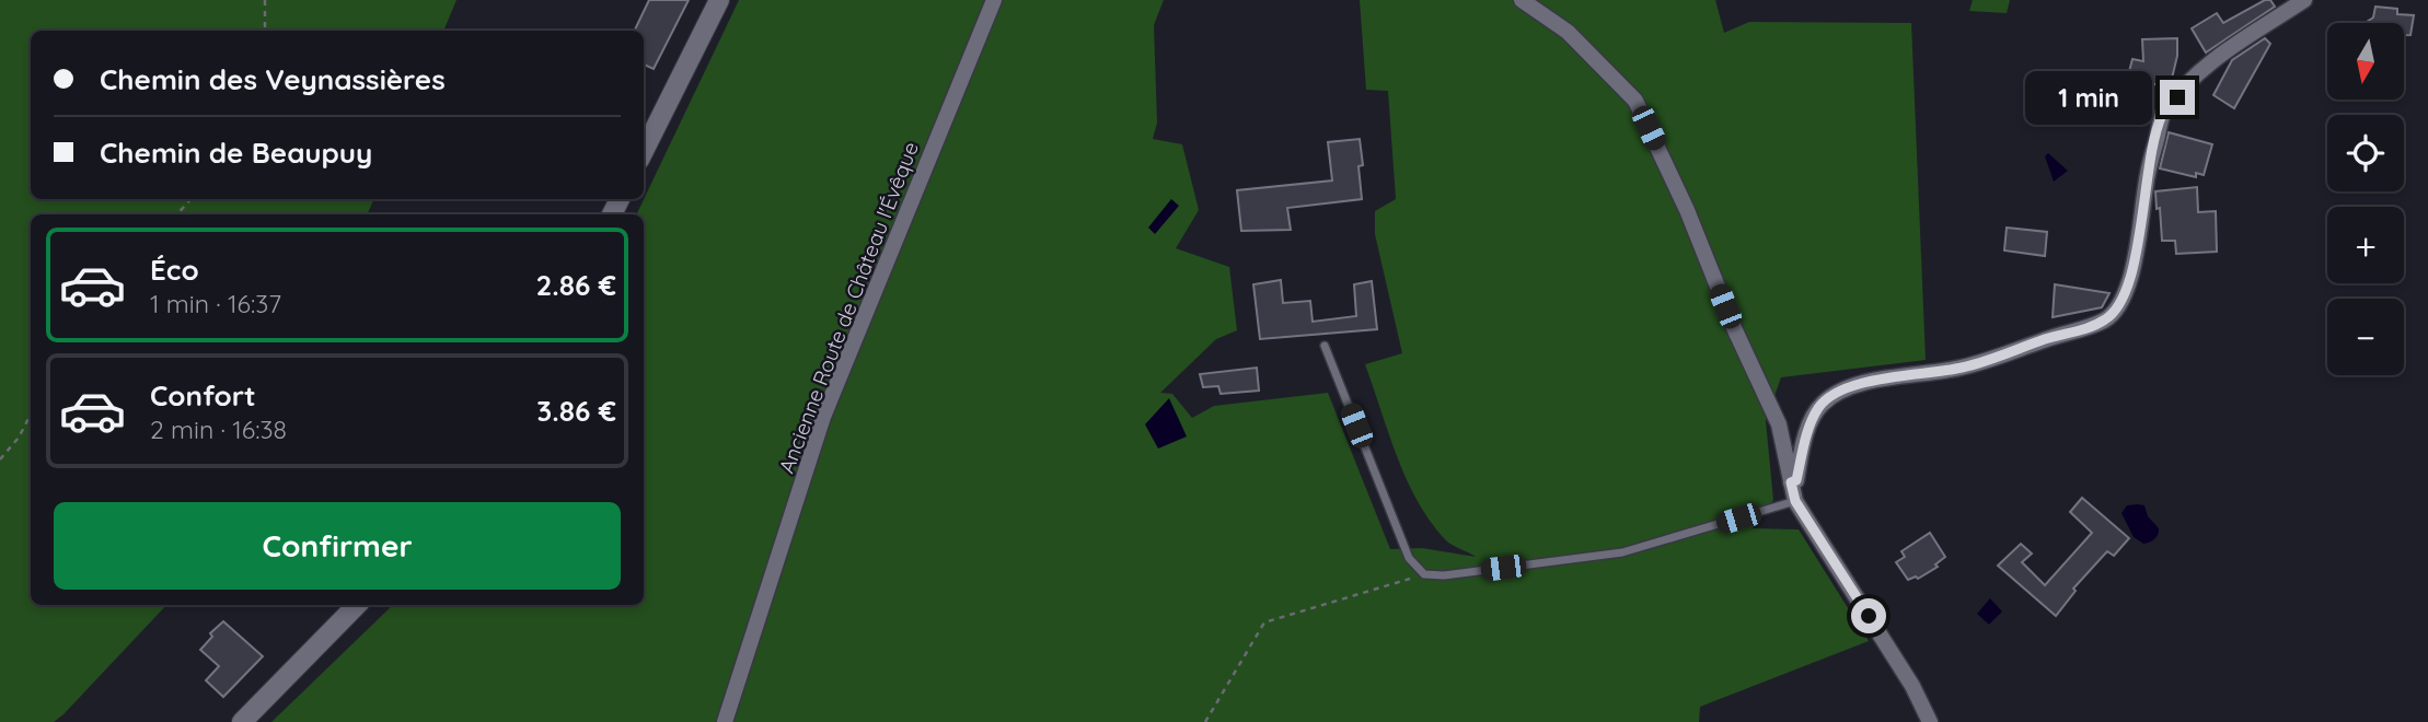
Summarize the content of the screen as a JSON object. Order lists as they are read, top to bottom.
{
  "streets": {
    "street": ["Ancienne Route de Château l'Évêque"]
  },
  "north": "bottom",
  "page": {
    "map_buttons": ["+", "−"],
    "banner": ["Chemin des Veynassières", "Chemin de Beaupuy"],
    "bubble": "1 min",
    "list": [
      {
        "name": "Éco",
        "note": "1 min · 16:37",
        "value": "2.86 €"
      },
      {
        "name": "Confort",
        "note": "2 min · 16:38",
        "value": "3.86 €"
      }
    ],
    "buttons": "Confirmer"
  }
}
